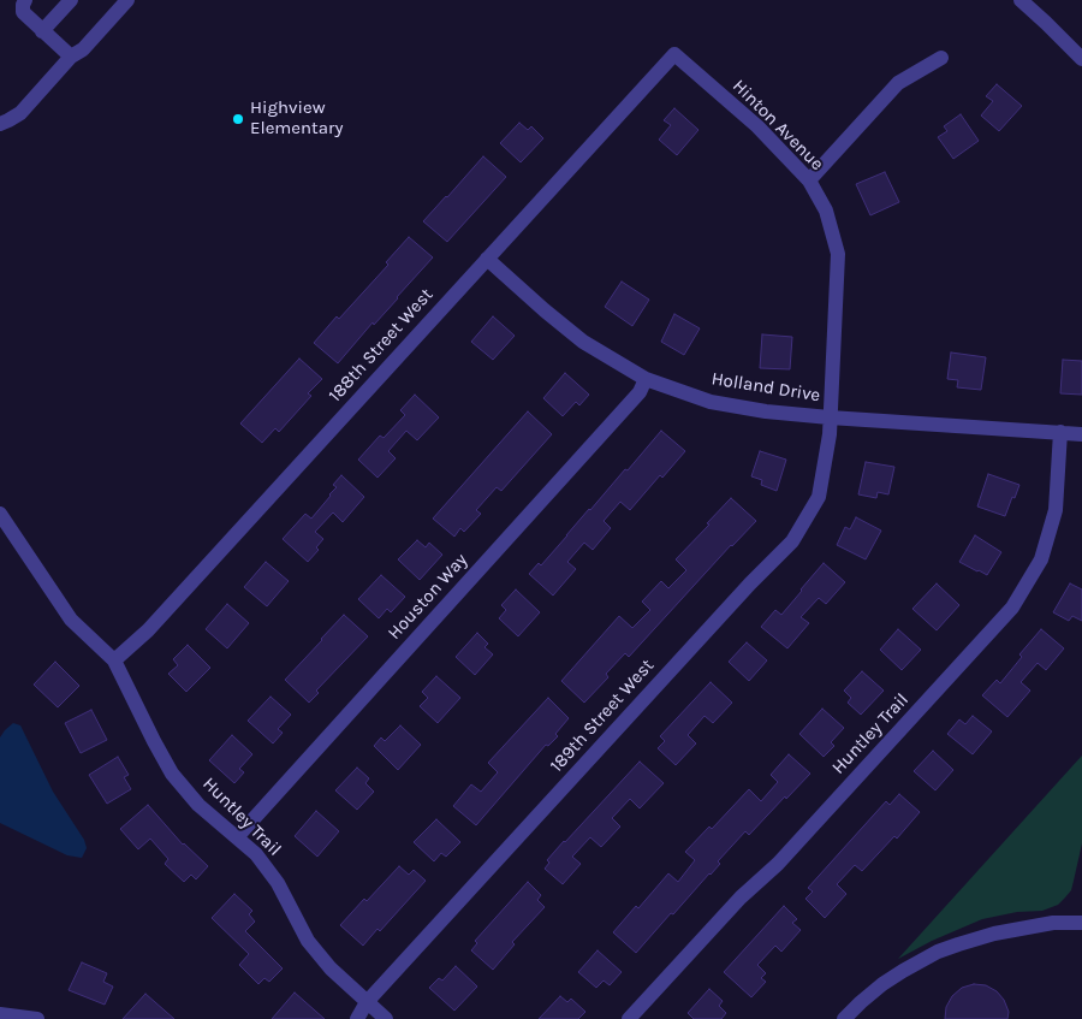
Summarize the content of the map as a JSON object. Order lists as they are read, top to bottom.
{
  "streets": {
    "street": [
      "Hinton Avenue",
      "188th Street West",
      "Holland Drive",
      "Houston Way",
      "189th Street West",
      "Huntley Trail"
    ]
  },
  "crossings": [
    ["Hinton Avenue", "188th Street West"],
    ["Hinton Avenue", "Holland Drive"],
    ["Hinton Avenue", "189th Street West"],
    ["188th Street West", "Holland Drive"],
    ["188th Street West", "Huntley Trail"],
    ["Holland Drive", "Houston Way"],
    ["Holland Drive", "189th Street West"],
    ["Holland Drive", "Huntley Trail"],
    ["Houston Way", "Huntley Trail"],
    ["189th Street West", "Huntley Trail"]
  ],
  "places": ["Highview Elementary"]
}
